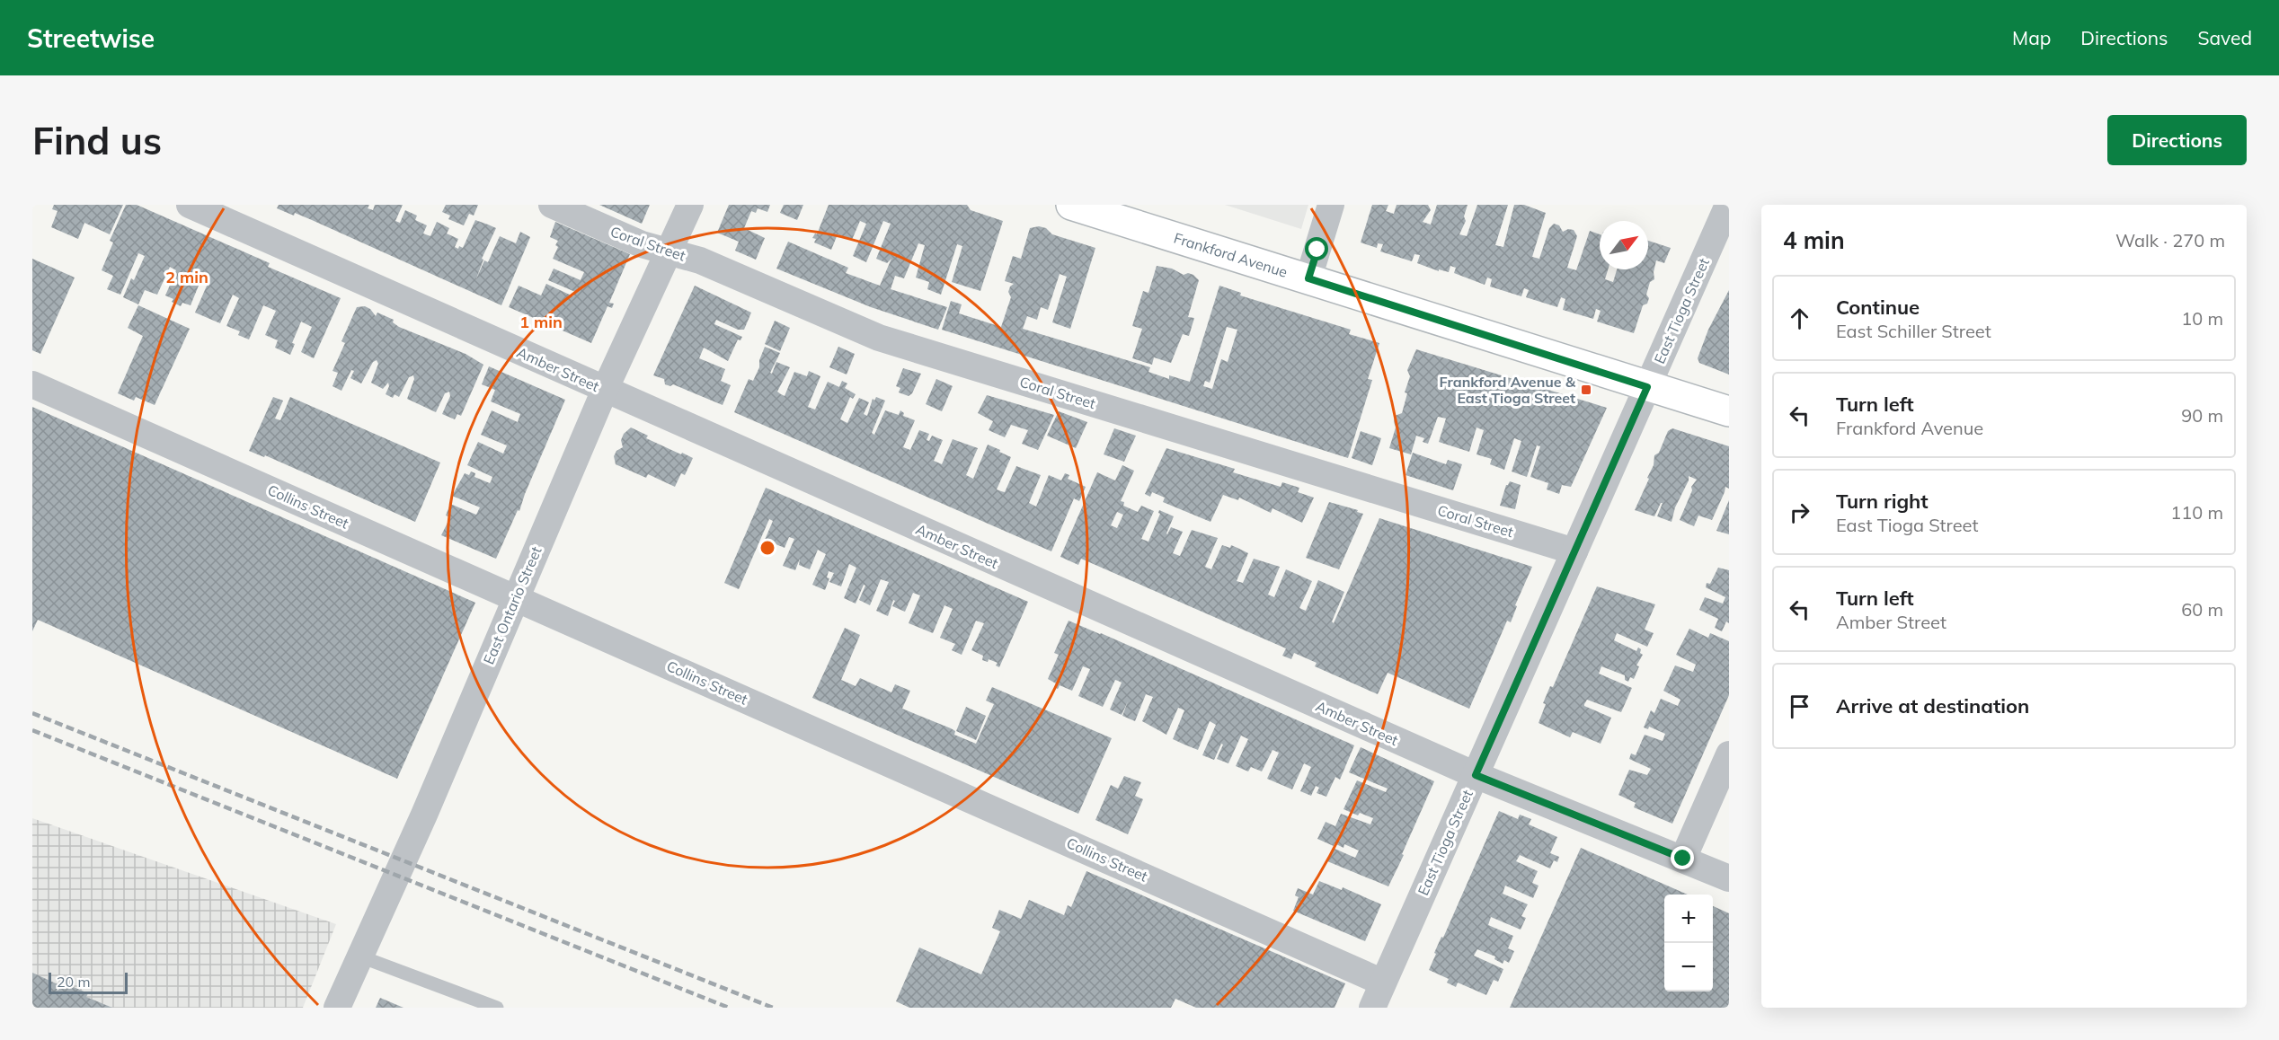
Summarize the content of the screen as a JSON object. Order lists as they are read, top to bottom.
{
  "streets": {
    "main road": ["Frankford Avenue"],
    "street": [
      "Coral Street",
      "East Tioga Street",
      "Amber Street",
      "Collins Street",
      "East Ontario Street"
    ]
  },
  "crossings": [
    ["Coral Street", "East Tioga Street"],
    ["Coral Street", "East Ontario Street"],
    ["Frankford Avenue", "East Tioga Street"],
    ["East Tioga Street", "Amber Street"],
    ["East Tioga Street", "Collins Street"],
    ["Amber Street", "East Ontario Street"],
    ["Collins Street", "East Ontario Street"]
  ],
  "places": {
    "transit": ["Frankford Avenue & East Tioga Street"]
  },
  "scale_bar": "20 m",
  "north": "top right",
  "page": {
    "header": "Streetwise",
    "nav": ["Map", "Directions", "Saved"],
    "buttons": "Directions",
    "title": "Find us",
    "heading": ["4 min", "Walk · 270 m"],
    "list": [
      ["Continue", "East Schiller Street", "10 m"],
      ["Turn left", "Frankford Avenue", "90 m"],
      ["Turn right", "East Tioga Street", "110 m"],
      ["Turn left", "Amber Street", "60 m"],
      "Arrive at destination"
    ],
    "map_buttons": ["+", "−"],
    "scale": "20 m"
  },
  "rings": ["2 min", "1 min"]
}
